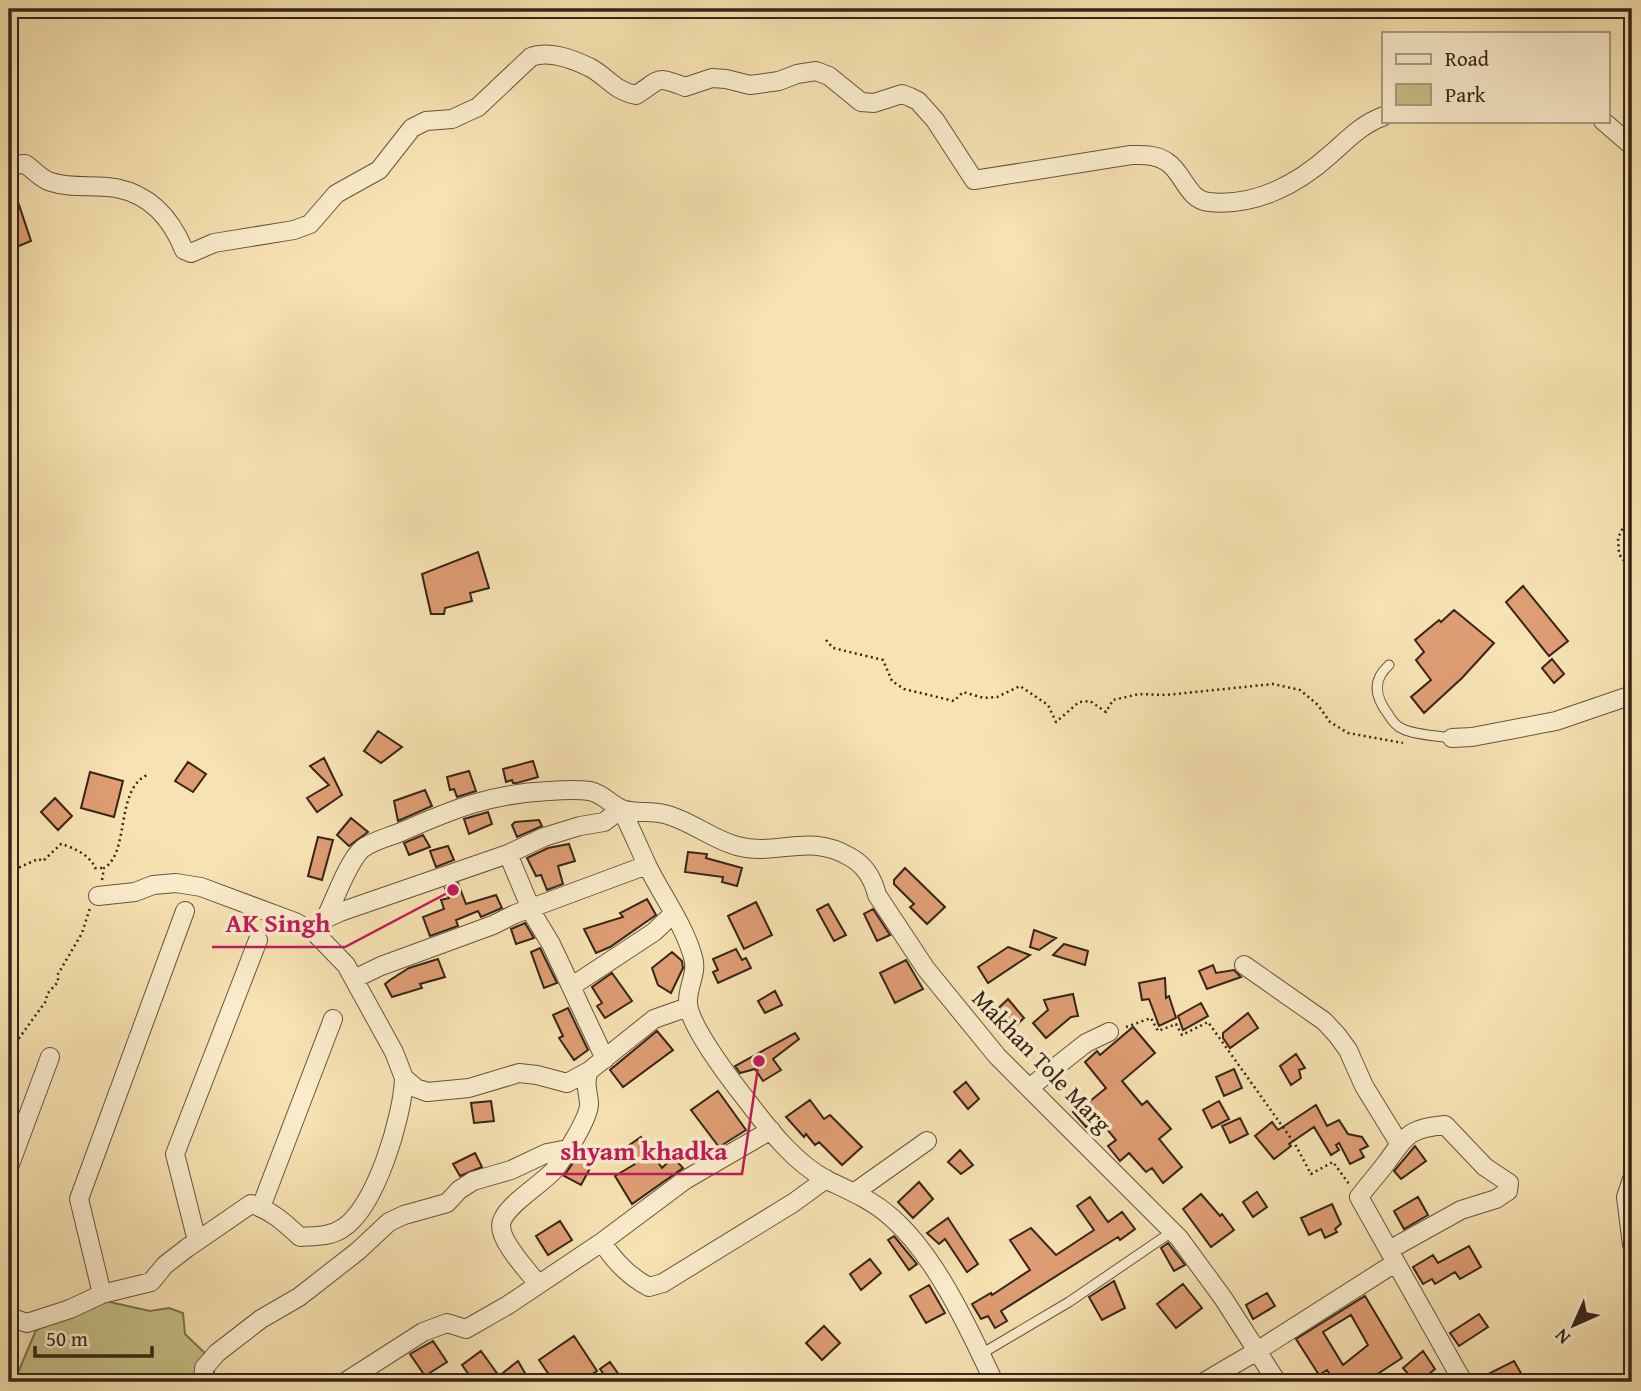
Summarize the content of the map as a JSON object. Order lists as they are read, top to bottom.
{
  "streets": {
    "street": ["Makhan Tole Marg"]
  },
  "places": ["AK Singh", "shyam khadka"],
  "legend": ["Road", "Park"],
  "scale_bar": "50 m",
  "north": "bottom left"
}
